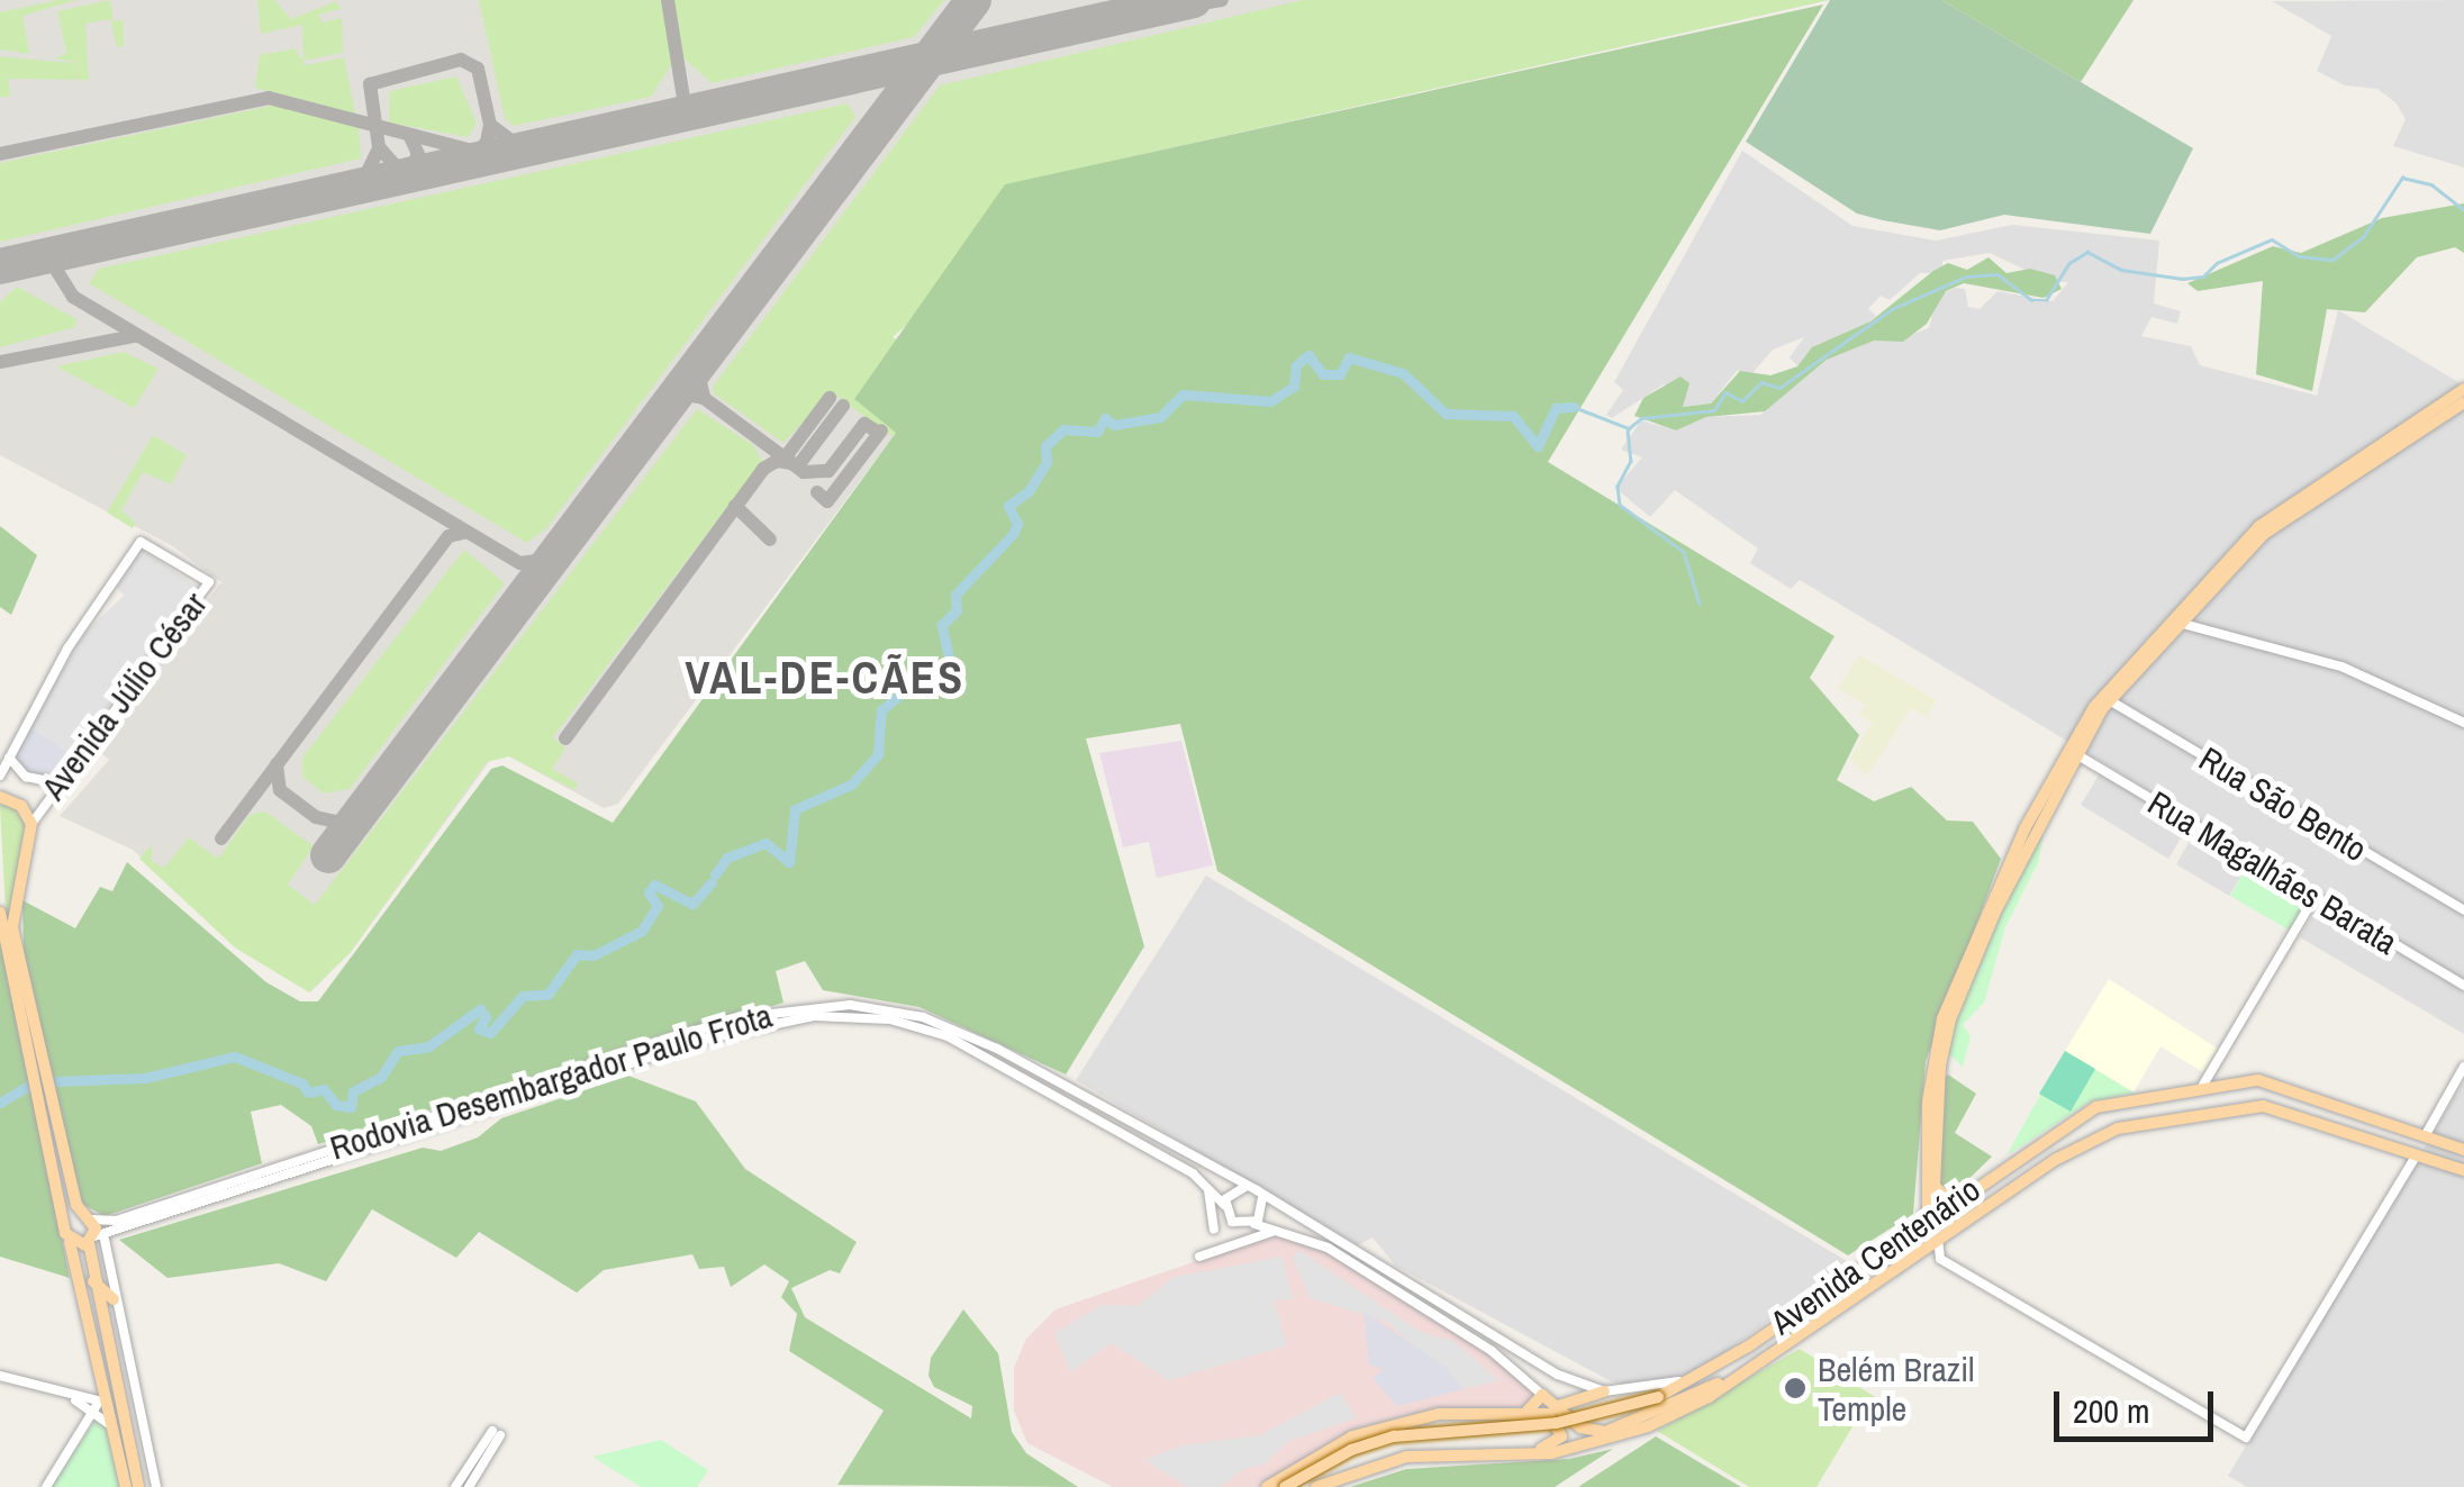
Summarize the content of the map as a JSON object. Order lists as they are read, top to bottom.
{
  "streets": {
    "main road": ["Avenida Júlio César", "Avenida Centenário"],
    "street": ["Rua São Bento", "Rua Magalhães Barata", "Rodovia Desembargador Paulo Frota"]
  },
  "crossings": [
    ["Avenida Júlio César", "Rodovia Desembargador Paulo Frota"]
  ],
  "districts": ["VAL-DE-CÃES"],
  "places": ["Belém Brazil Temple"],
  "scale_bar": "200 m"
}
